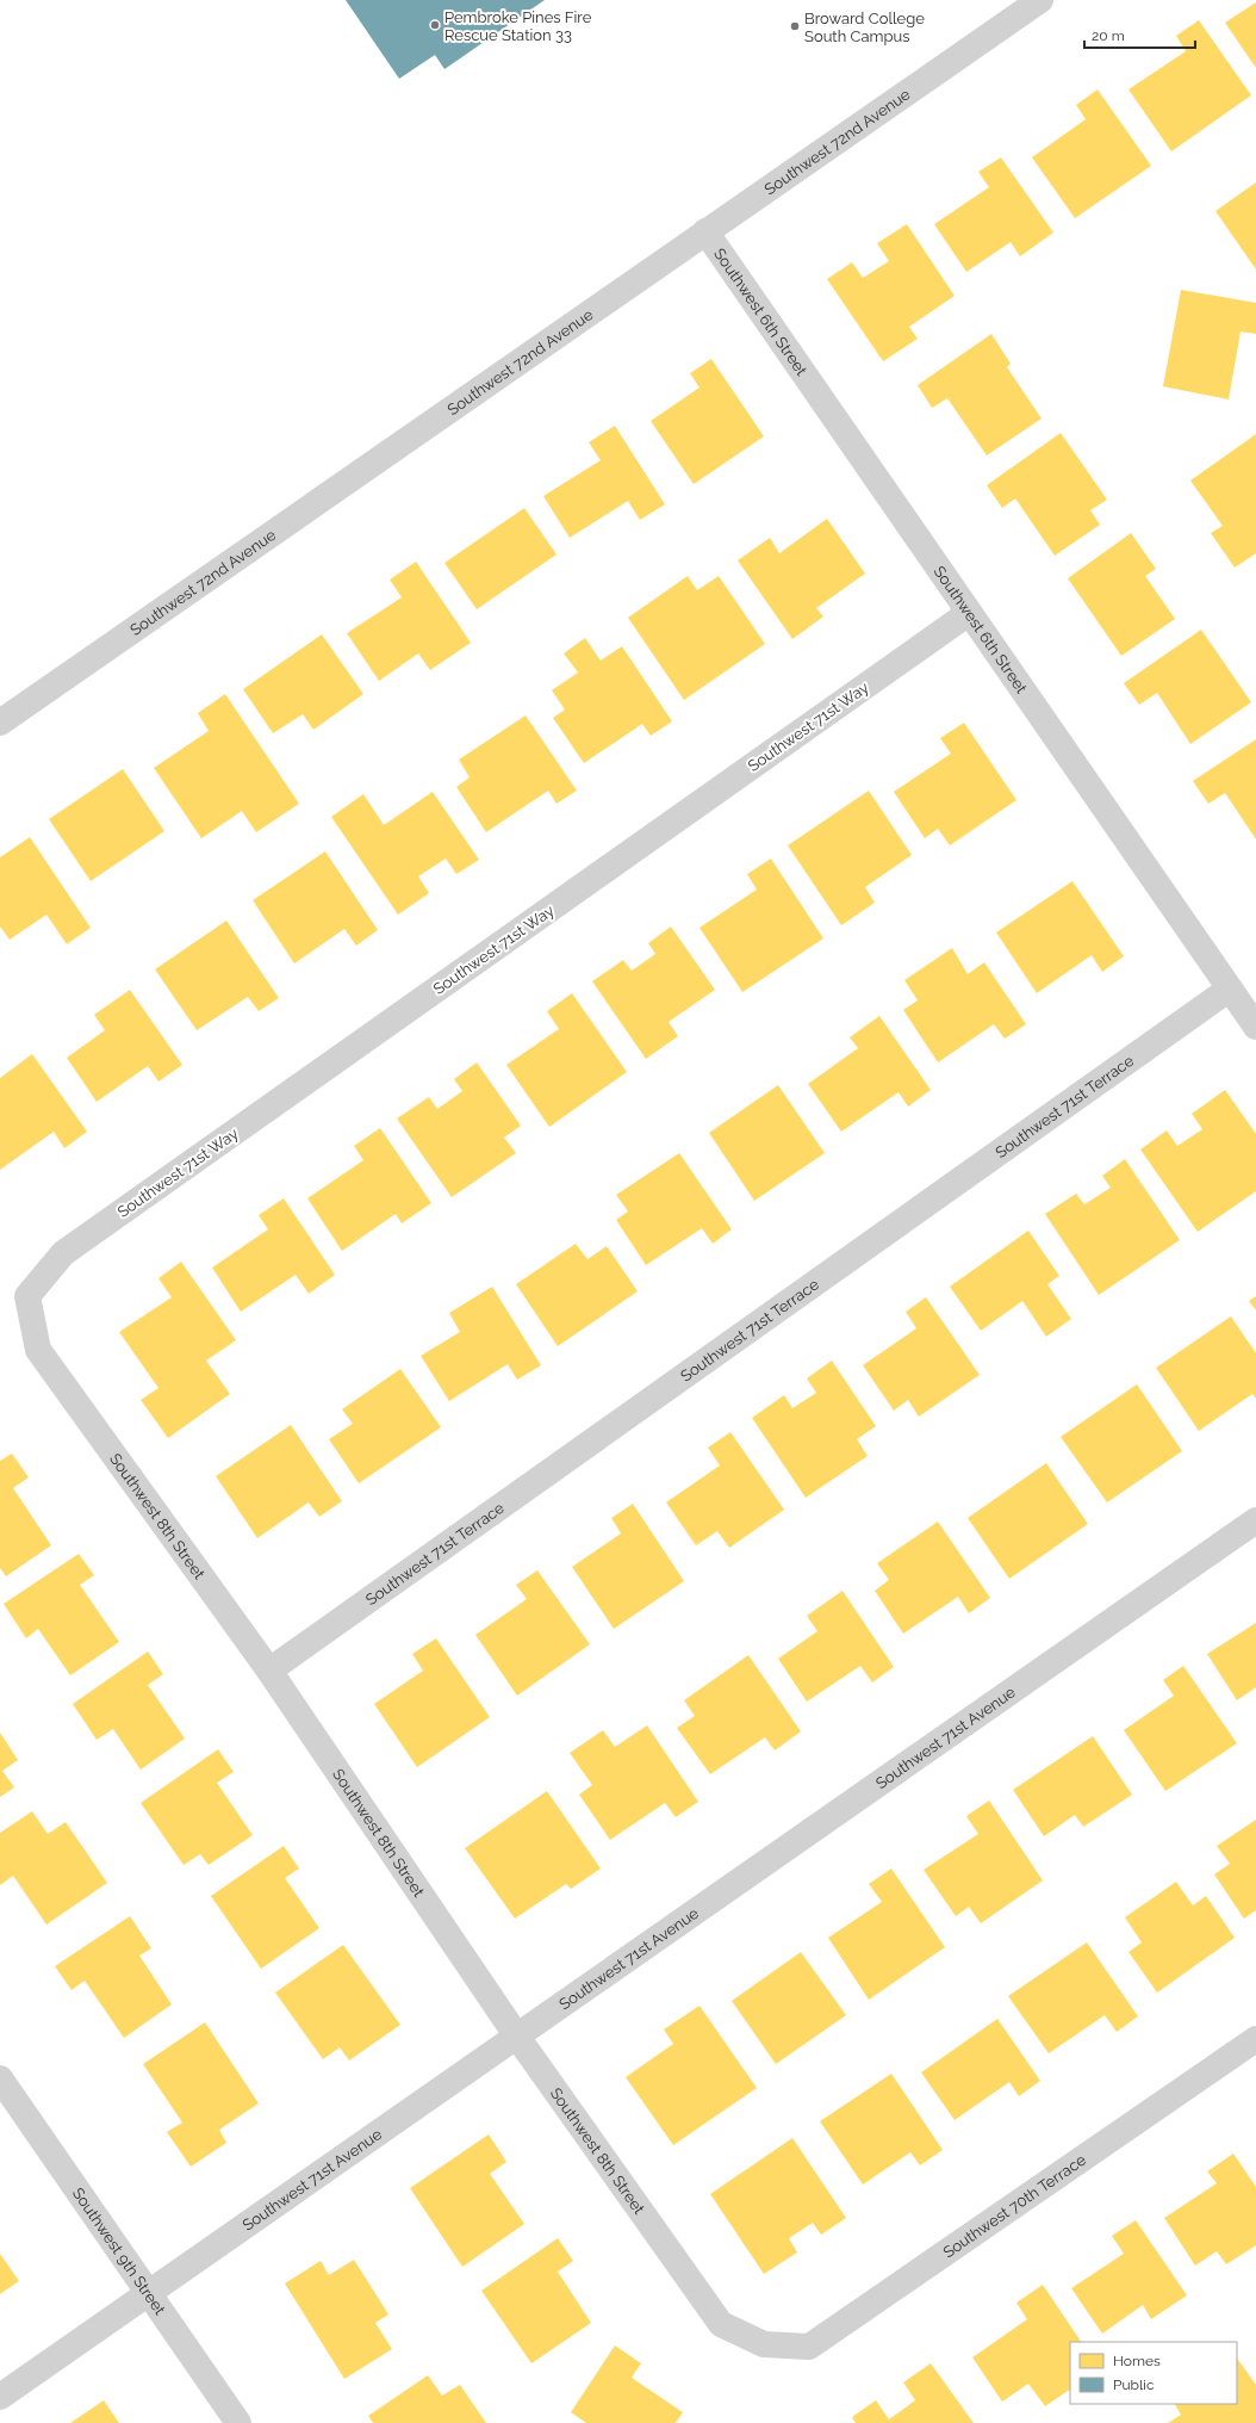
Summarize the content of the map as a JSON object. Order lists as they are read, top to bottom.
{
  "streets": {
    "street": [
      "Southwest 72nd Avenue",
      "Southwest 6th Street",
      "Southwest 71st Way",
      "Southwest 71st Terrace",
      "Southwest 8th Street",
      "Southwest 71st Avenue",
      "Southwest 70th Terrace",
      "Southwest 9th Street"
    ]
  },
  "crossings": [
    ["Southwest 72nd Avenue", "Southwest 6th Street"],
    ["Southwest 6th Street", "Southwest 71st Way"],
    ["Southwest 6th Street", "Southwest 71st Terrace"],
    ["Southwest 71st Way", "Southwest 8th Street"],
    ["Southwest 71st Terrace", "Southwest 8th Street"],
    ["Southwest 8th Street", "Southwest 71st Avenue"],
    ["Southwest 8th Street", "Southwest 70th Terrace"],
    ["Southwest 71st Avenue", "Southwest 9th Street"]
  ],
  "places": ["Pembroke Pines Fire Rescue Station 33", "Broward College South Campus"],
  "legend": ["Homes", "Public"],
  "scale_bar": "20 m"
}
